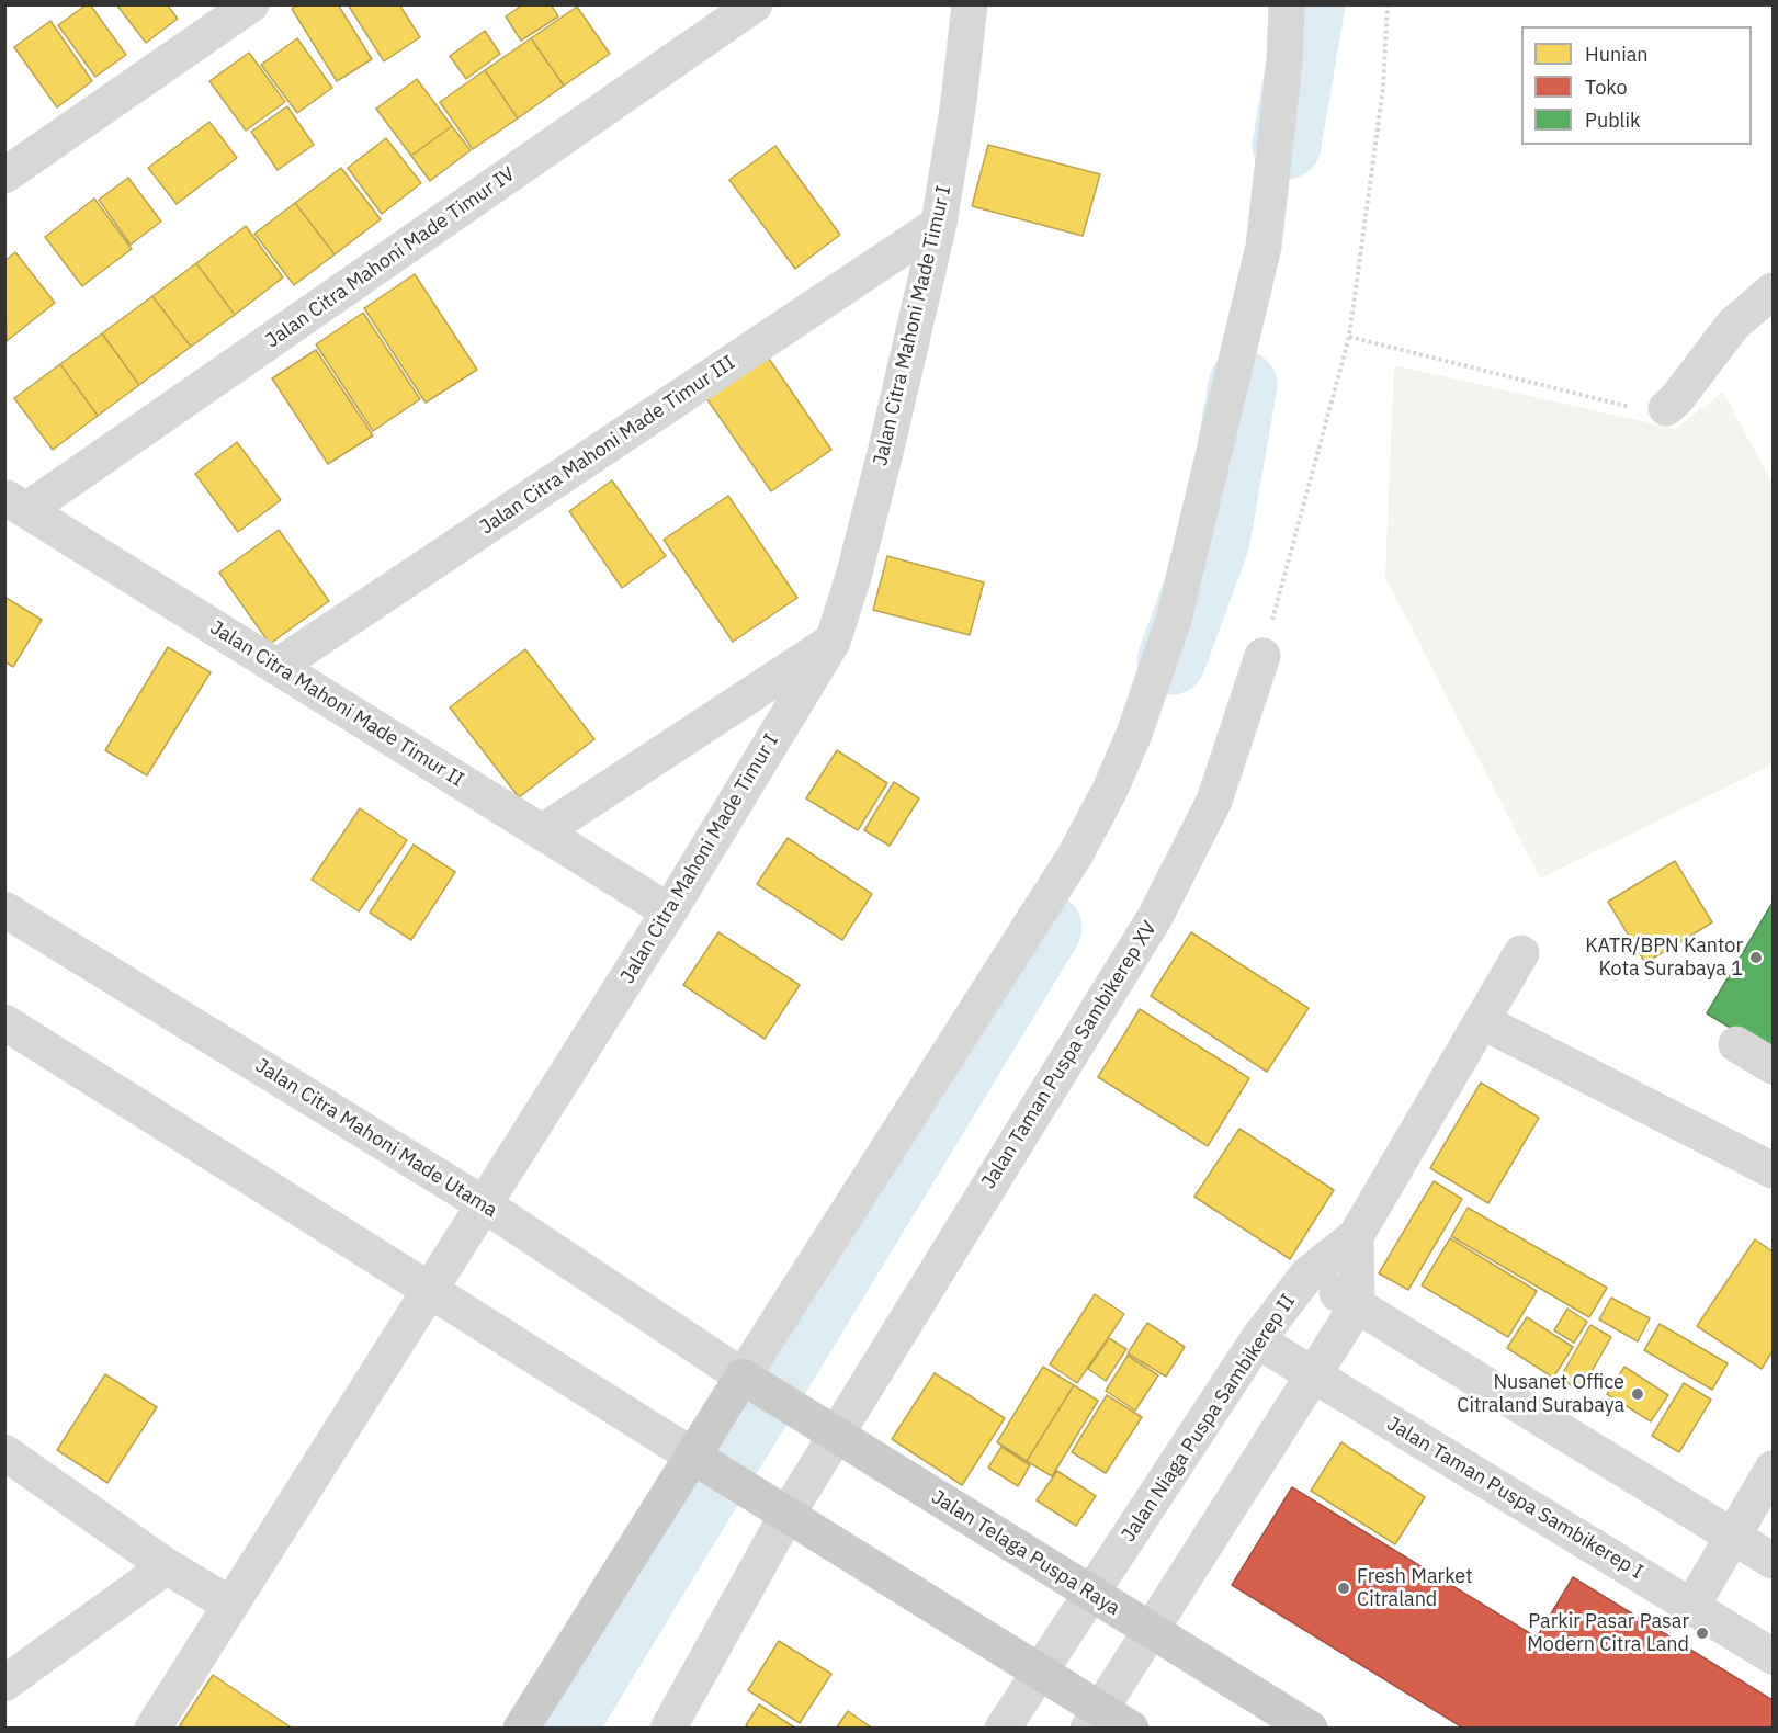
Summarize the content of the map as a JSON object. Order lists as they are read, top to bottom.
{
  "streets": {
    "main road": ["Jalan Telaga Puspa Raya"],
    "street": [
      "Jalan Citra Mahoni Made Timur IV",
      "Jalan Citra Mahoni Made Timur I",
      "Jalan Citra Mahoni Made Timur III",
      "Jalan Citra Mahoni Made Timur II",
      "Jalan Taman Puspa Sambikerep XV",
      "Jalan Citra Mahoni Made Utama",
      "Jalan Niaga Puspa Sambikerep II",
      "Jalan Taman Puspa Sambikerep I"
    ]
  },
  "crossings": [
    ["Jalan Citra Mahoni Made Timur IV", "Jalan Citra Mahoni Made Timur II"],
    ["Jalan Citra Mahoni Made Timur I", "Jalan Citra Mahoni Made Timur III"],
    ["Jalan Citra Mahoni Made Timur I", "Jalan Citra Mahoni Made Timur II"],
    ["Jalan Citra Mahoni Made Timur I", "Jalan Citra Mahoni Made Utama"],
    ["Jalan Citra Mahoni Made Timur III", "Jalan Citra Mahoni Made Timur II"],
    ["Jalan Taman Puspa Sambikerep XV", "Jalan Telaga Puspa Raya"],
    ["Jalan Citra Mahoni Made Utama", "Jalan Telaga Puspa Raya"],
    ["Jalan Niaga Puspa Sambikerep II", "Jalan Taman Puspa Sambikerep I"],
    ["Jalan Niaga Puspa Sambikerep II", "Jalan Telaga Puspa Raya"]
  ],
  "places": [
    "KATR/BPN Kantor Kota Surabaya 1",
    "Nusanet Office Citraland Surabaya",
    "Fresh Market Citraland",
    "Parkir Pasar Pasar Modern Citra Land"
  ],
  "legend": ["Hunian", "Toko", "Publik"]
}
